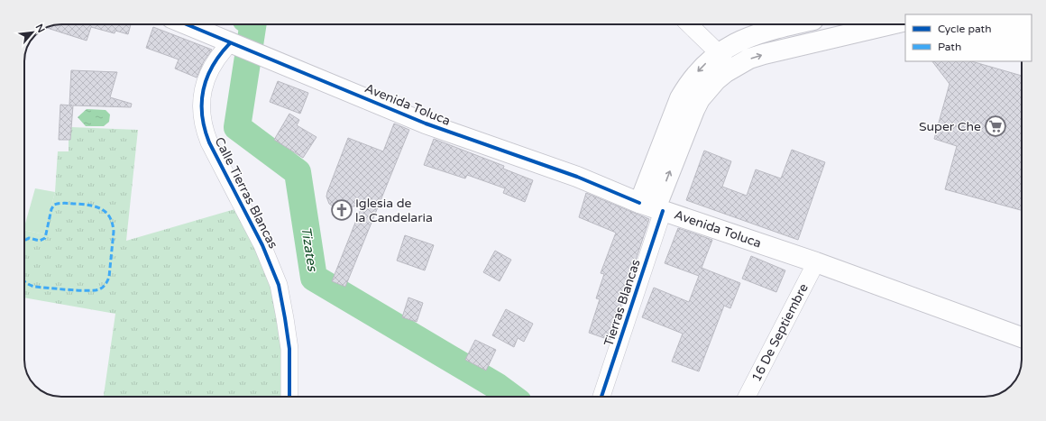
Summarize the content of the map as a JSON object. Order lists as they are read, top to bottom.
{
  "streets": {
    "main road": ["Avenida Toluca"],
    "street": ["Calle Tierras Blancas", "Tierras Blancas", "16 De Septiembre"]
  },
  "crossings": [
    ["Avenida Toluca", "Calle Tierras Blancas"],
    ["Avenida Toluca", "Tierras Blancas"],
    ["Avenida Toluca", "16 De Septiembre"]
  ],
  "water": ["Tizates"],
  "places": {
    "supermarket": ["Super Che"],
    "church": ["Iglesia de la Candelaria"]
  },
  "legend": ["Cycle path", "Path"],
  "north": "top right"
}
